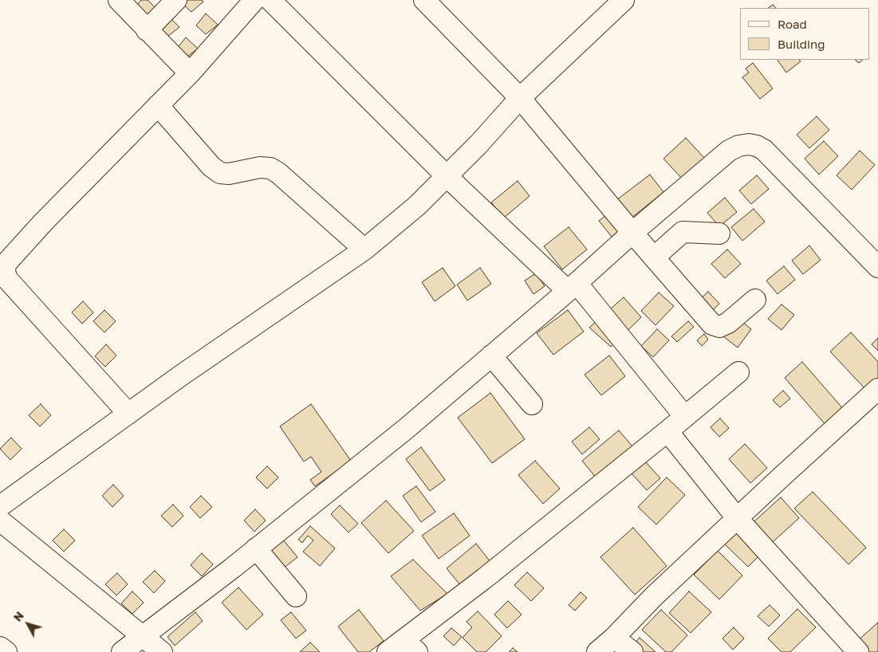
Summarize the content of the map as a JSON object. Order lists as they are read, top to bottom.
{
  "legend": ["Road", "Building"],
  "north": "top left"
}
